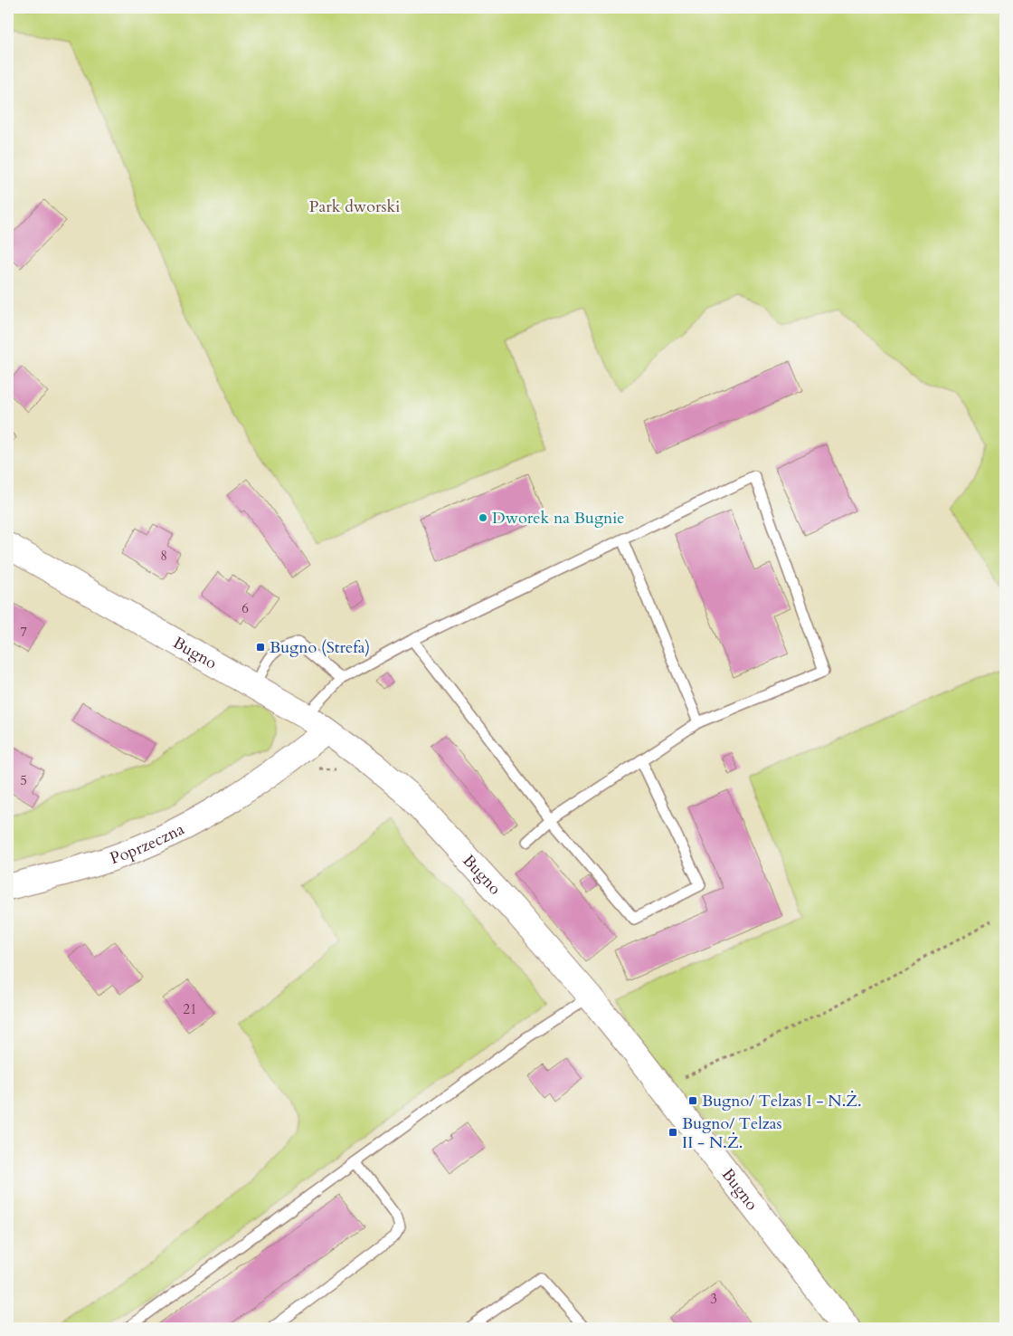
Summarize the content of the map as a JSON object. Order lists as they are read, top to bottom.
{
  "streets": {
    "street": ["Bugno", "Poprzeczna"]
  },
  "crossings": [
    ["Bugno", "Poprzeczna"]
  ],
  "parks": ["Park dworski"],
  "places": {
    "other": ["Dworek na Bugnie"],
    "transit": ["Bugno (Strefa)", "Bugno/ Telzas I - N.Ż.", "Bugno/ Telzas II - N.Ż."]
  },
  "house_numbers": [
    "8",
    "6",
    "7",
    "5",
    "21",
    "3"
  ]
}
